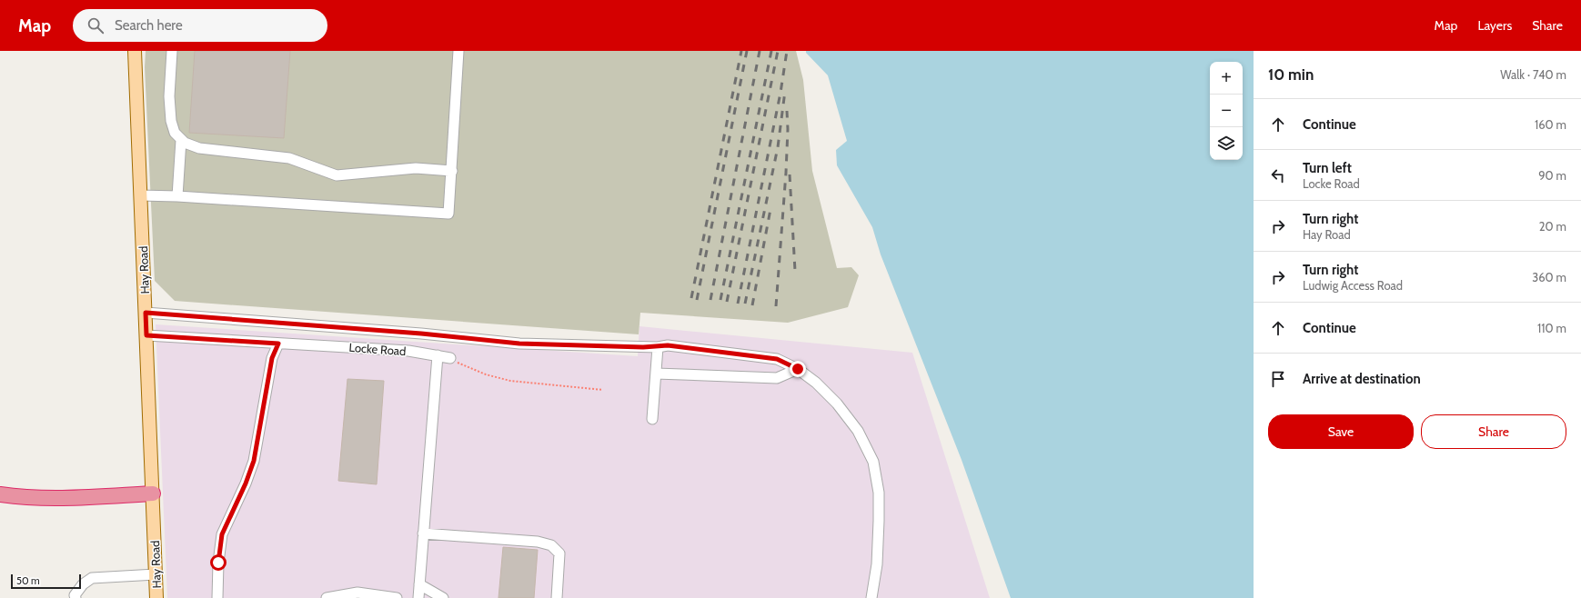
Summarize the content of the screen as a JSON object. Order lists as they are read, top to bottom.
{
  "streets": {
    "main road": ["Hay Road"],
    "street": ["Locke Road"]
  },
  "crossings": [
    ["Hay Road", "Locke Road"]
  ],
  "scale_bar": "50 m",
  "page": {
    "header": "Map",
    "search": "Search here",
    "nav": ["Map", "Layers", "Share"],
    "heading": ["10 min", "Walk · 740 m"],
    "map_buttons": ["+", "−"],
    "list": [
      ["Continue", "160 m"],
      ["Turn left", "Locke Road", "90 m"],
      ["Turn right", "Hay Road", "20 m"],
      ["Turn right", "Ludwig Access Road", "360 m"],
      ["Continue", "110 m"],
      "Arrive at destination"
    ],
    "buttons": ["Save", "Share"],
    "scale": "50 m"
  }
}
